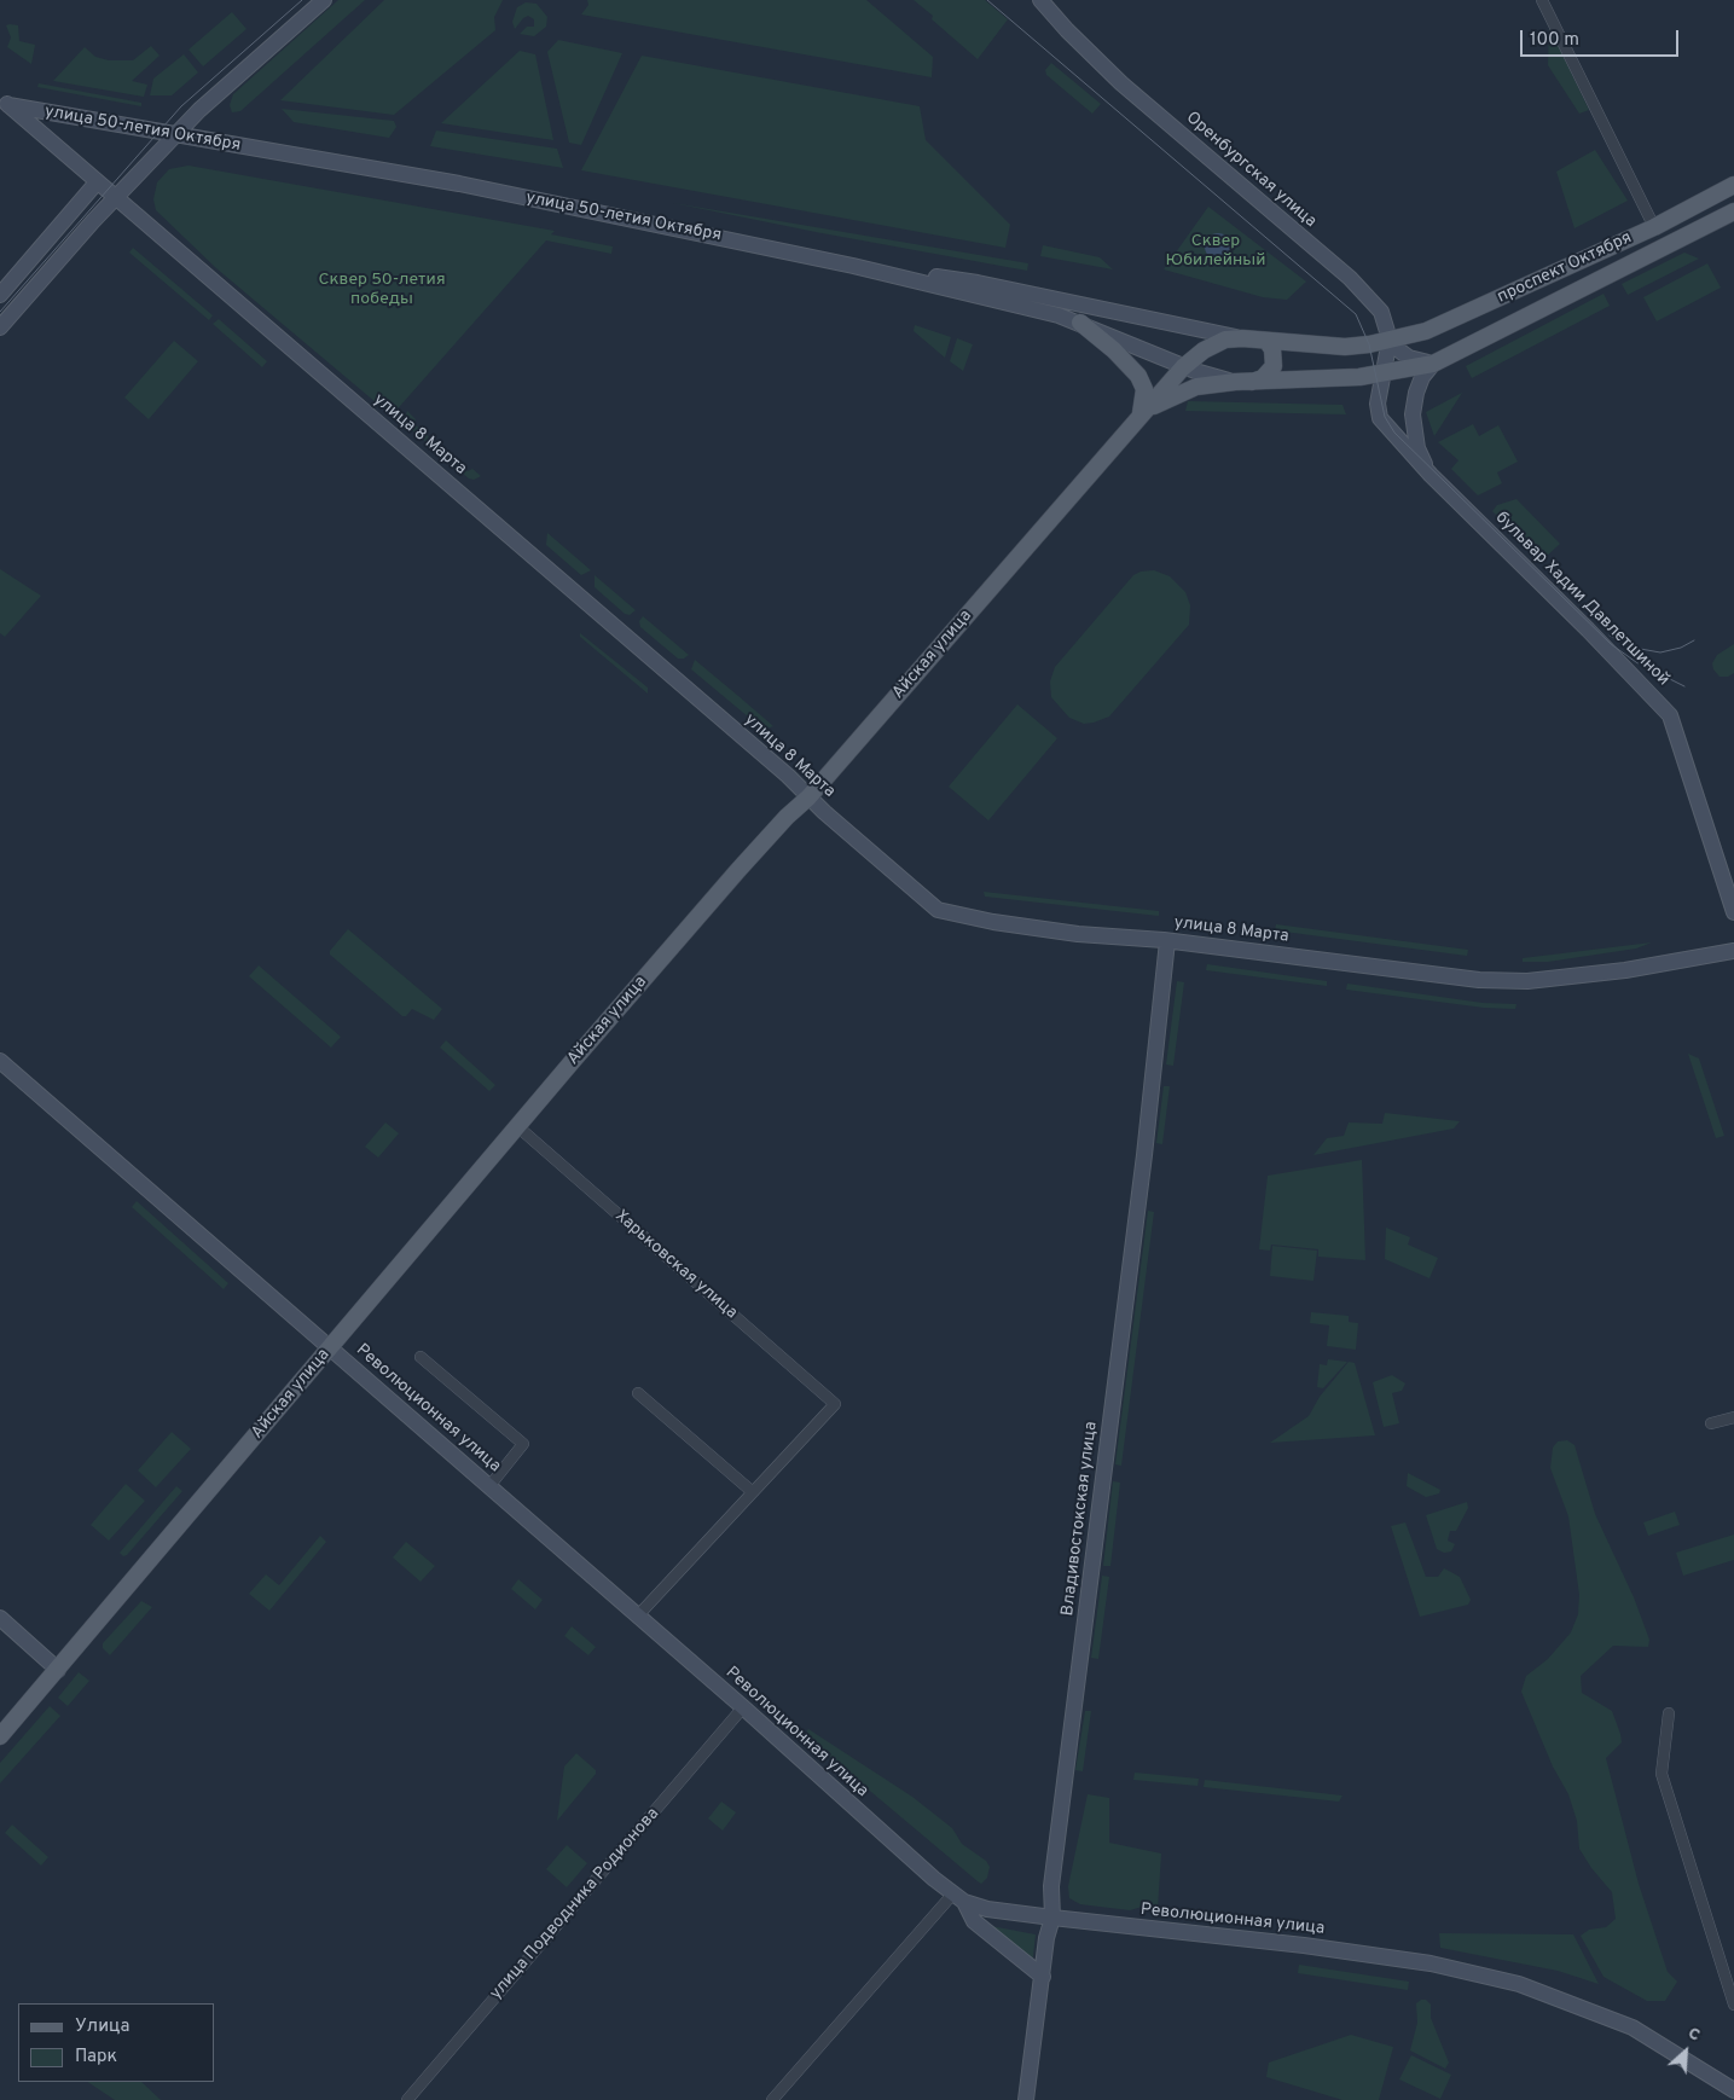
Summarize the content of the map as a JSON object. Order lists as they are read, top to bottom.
{
  "streets": {
    "main road": [
      "улица 50-летия Октября",
      "Оренбургская улица",
      "проспект Октября",
      "улица 8 Марта",
      "бульвар Хадии Давлетшиной",
      "Айская улица",
      "Революционная улица",
      "Владивостокская улица"
    ],
    "street": ["Харьковская улица", "улица Подводника Родионова"]
  },
  "crossings": [
    ["улица 50-летия Октября", "проспект Октября"],
    ["улица 50-летия Октября", "улица 8 Марта"],
    ["улица 50-летия Октября", "бульвар Хадии Давлетшиной"],
    ["улица 50-летия Октября", "Айская улица"],
    ["Оренбургская улица", "проспект Октября"],
    ["Оренбургская улица", "бульвар Хадии Давлетшиной"],
    ["проспект Октября", "бульвар Хадии Давлетшиной"],
    ["улица 8 Марта", "Айская улица"],
    ["улица 8 Марта", "Владивостокская улица"],
    ["Айская улица", "Харьковская улица"],
    ["Айская улица", "Революционная улица"],
    ["Революционная улица", "Владивостокская улица"],
    ["Революционная улица", "улица Подводника Родионова"]
  ],
  "parks": ["Сквер Юбилейный", "Сквер 50-летия победы"],
  "legend": ["Улица", "Парк"],
  "scale_bar": "100 m",
  "north": "top right"
}
